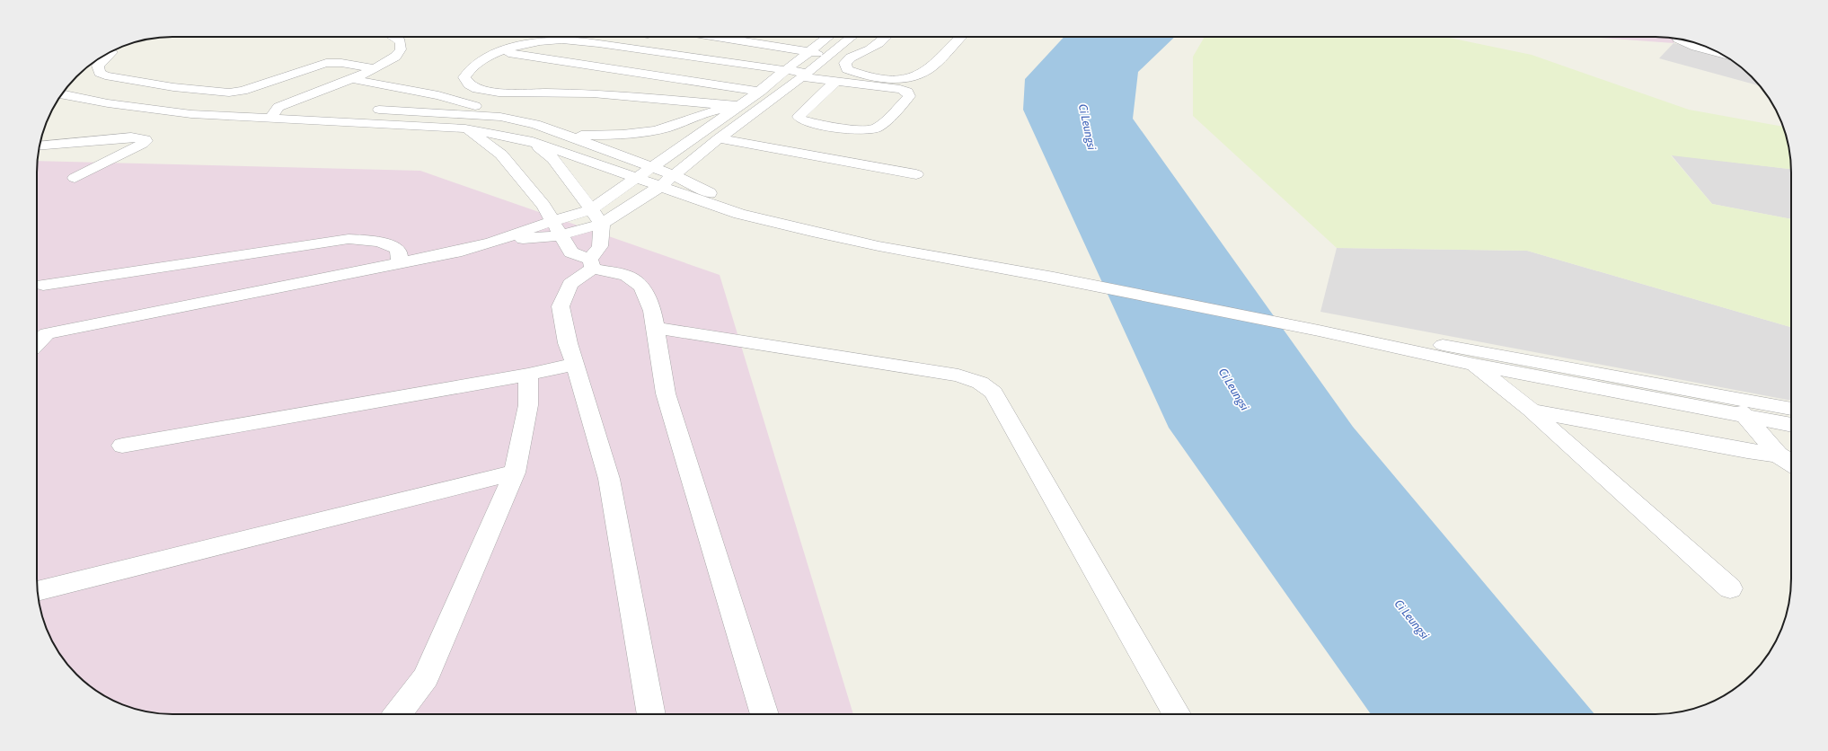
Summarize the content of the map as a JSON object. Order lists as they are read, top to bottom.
{
  "water": ["Ci Leungsi"]
}
